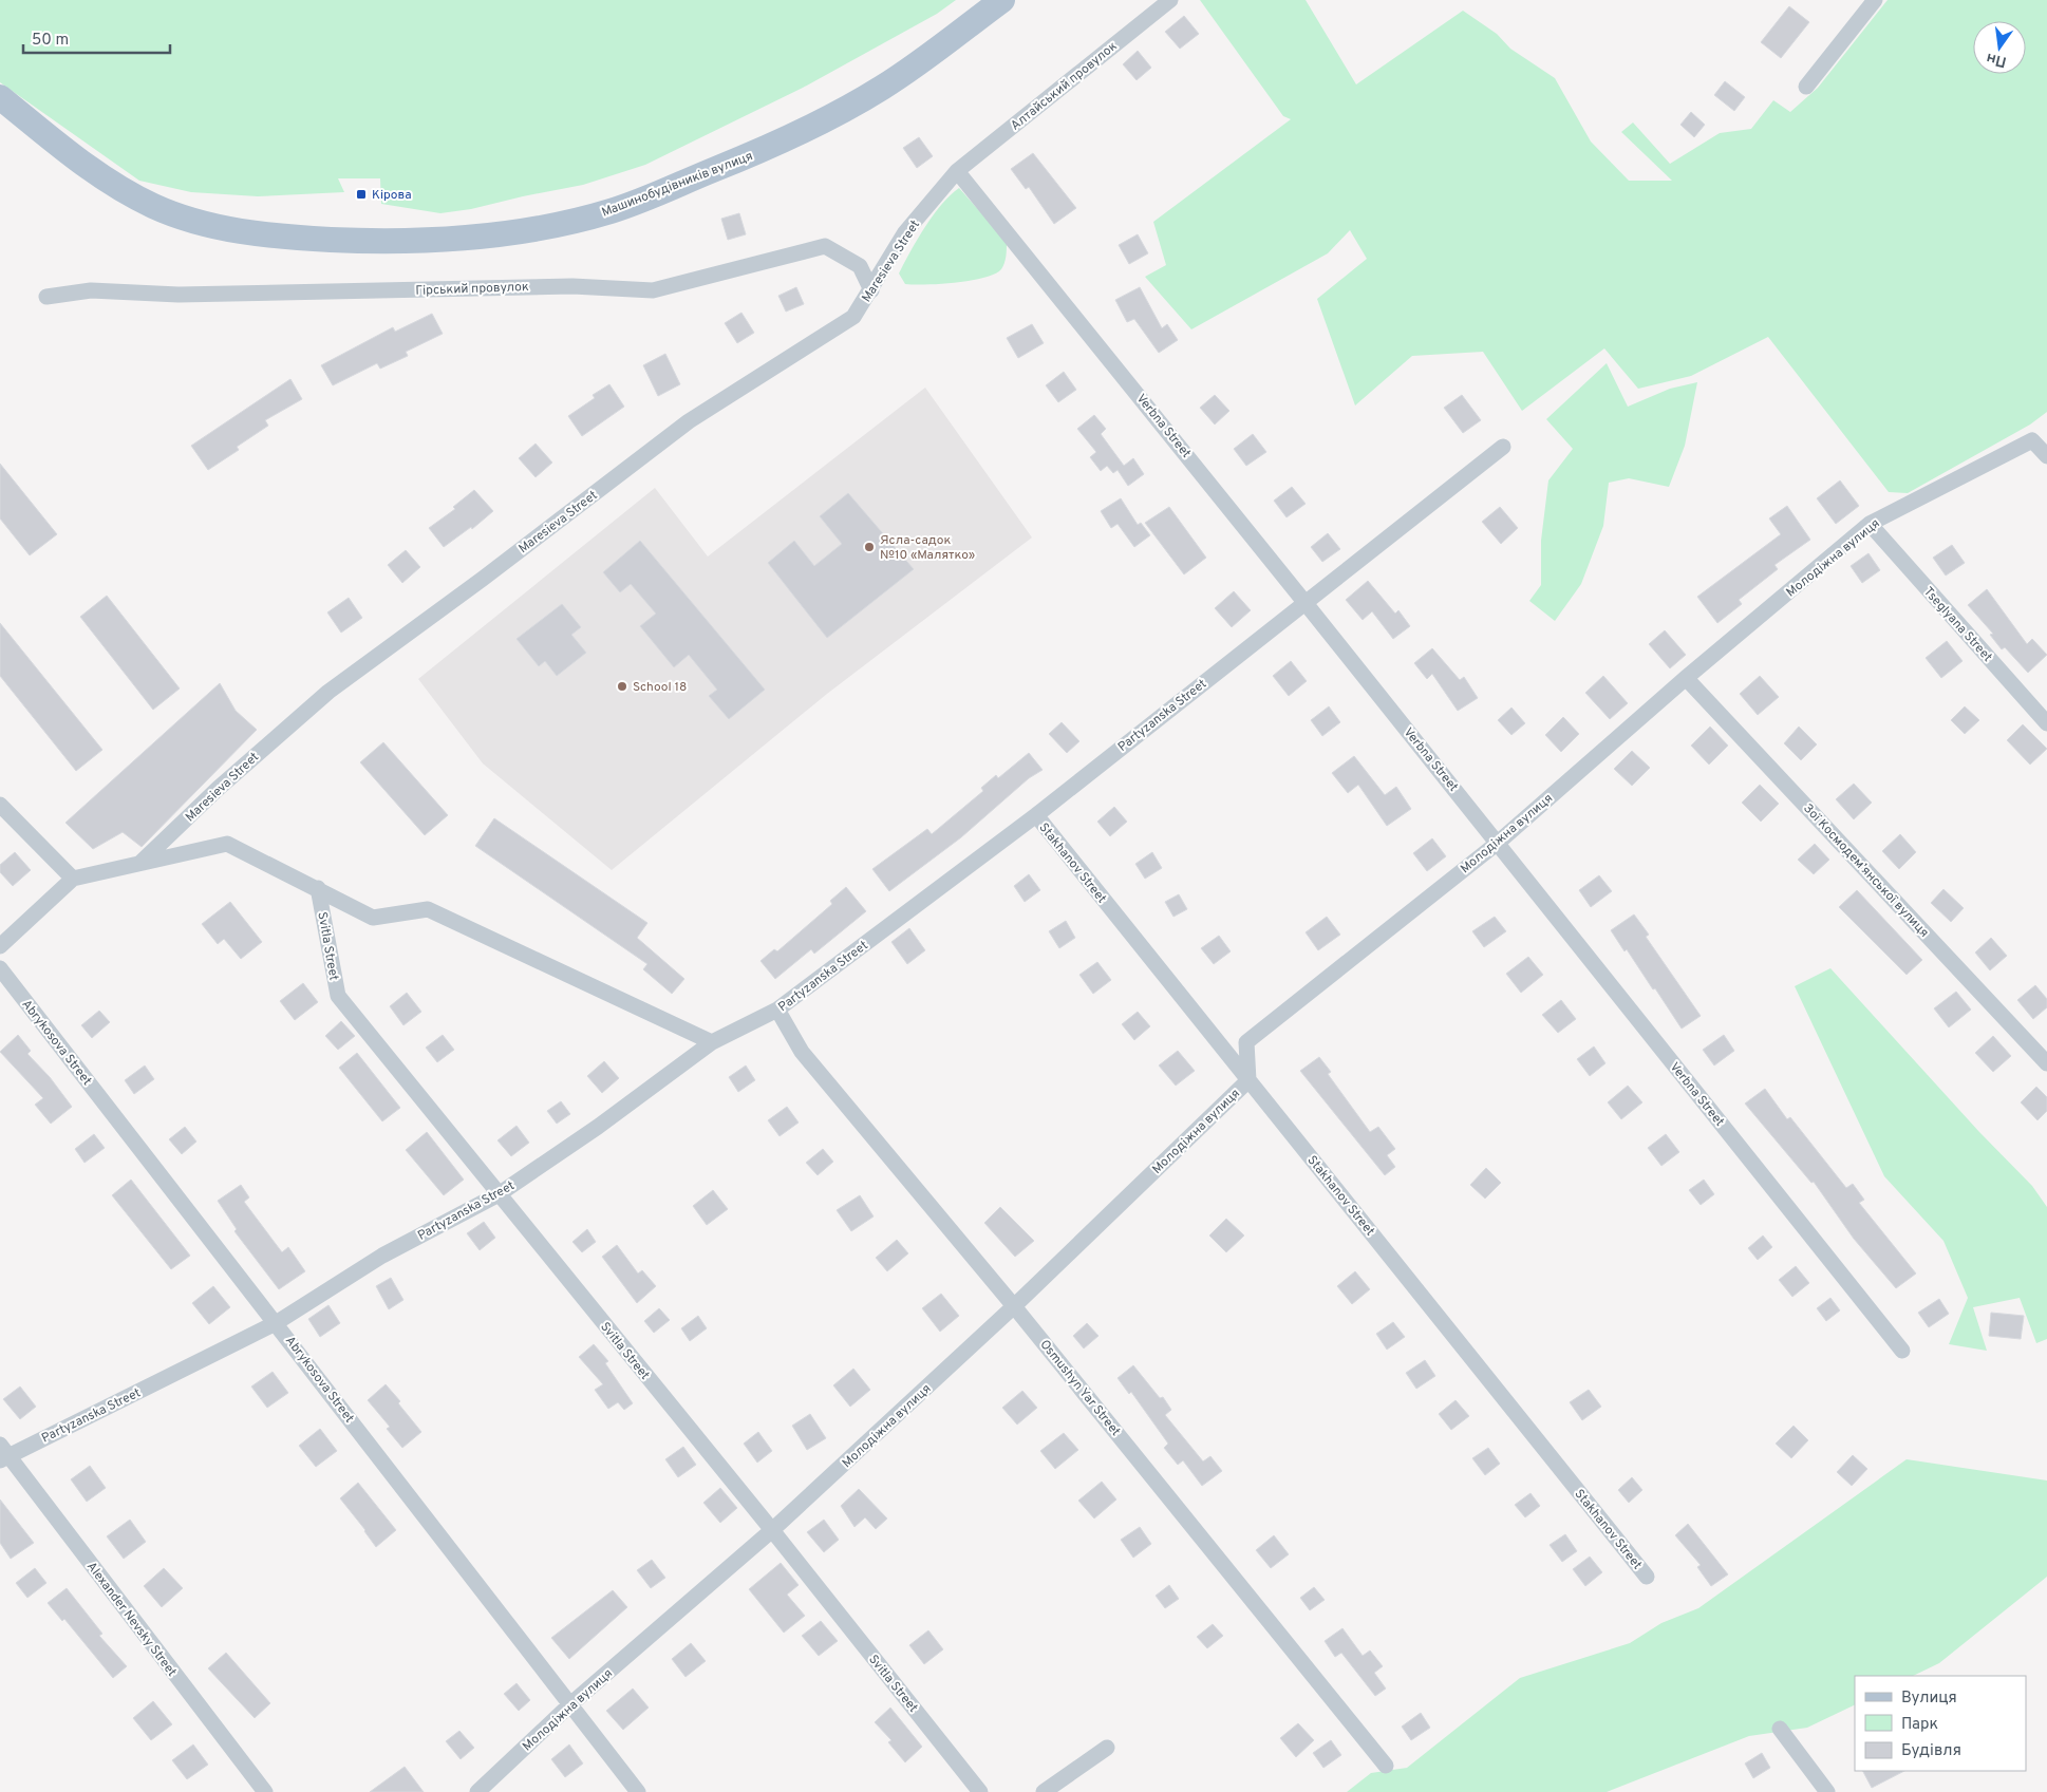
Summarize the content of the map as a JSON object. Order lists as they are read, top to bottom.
{
  "streets": {
    "main road": ["Машинобудівників вулиця"],
    "street": [
      "Алтайський провулок",
      "Maresieva Street",
      "Гірський провулок",
      "Verbna Street",
      "Молодіжна вулиця",
      "Tseglyana Street",
      "Partyzanska Street",
      "Stakhanov Street",
      "Зої Космодем’янської вулиця",
      "Svitla Street",
      "Abrykosova Street",
      "Osmushyn Yar Street",
      "Alexander Nevsky Street"
    ]
  },
  "crossings": [
    ["Алтайський провулок", "Maresieva Street"],
    ["Алтайський провулок", "Verbna Street"],
    ["Maresieva Street", "Гірський провулок"],
    ["Maresieva Street", "Verbna Street"],
    ["Verbna Street", "Молодіжна вулиця"],
    ["Verbna Street", "Partyzanska Street"],
    ["Молодіжна вулиця", "Tseglyana Street"],
    ["Молодіжна вулиця", "Stakhanov Street"],
    ["Молодіжна вулиця", "Зої Космодем’янської вулиця"],
    ["Молодіжна вулиця", "Svitla Street"],
    ["Молодіжна вулиця", "Abrykosova Street"],
    ["Молодіжна вулиця", "Osmushyn Yar Street"],
    ["Partyzanska Street", "Stakhanov Street"],
    ["Partyzanska Street", "Svitla Street"],
    ["Partyzanska Street", "Abrykosova Street"],
    ["Partyzanska Street", "Osmushyn Yar Street"],
    ["Partyzanska Street", "Alexander Nevsky Street"]
  ],
  "places": {
    "transit": ["Кірова"],
    "other": ["Ясла-садок №10 «Малятко»", "School 18"]
  },
  "legend": ["Вулиця", "Парк", "Будівля"],
  "scale_bar": "50 m",
  "north": "bottom"
}
